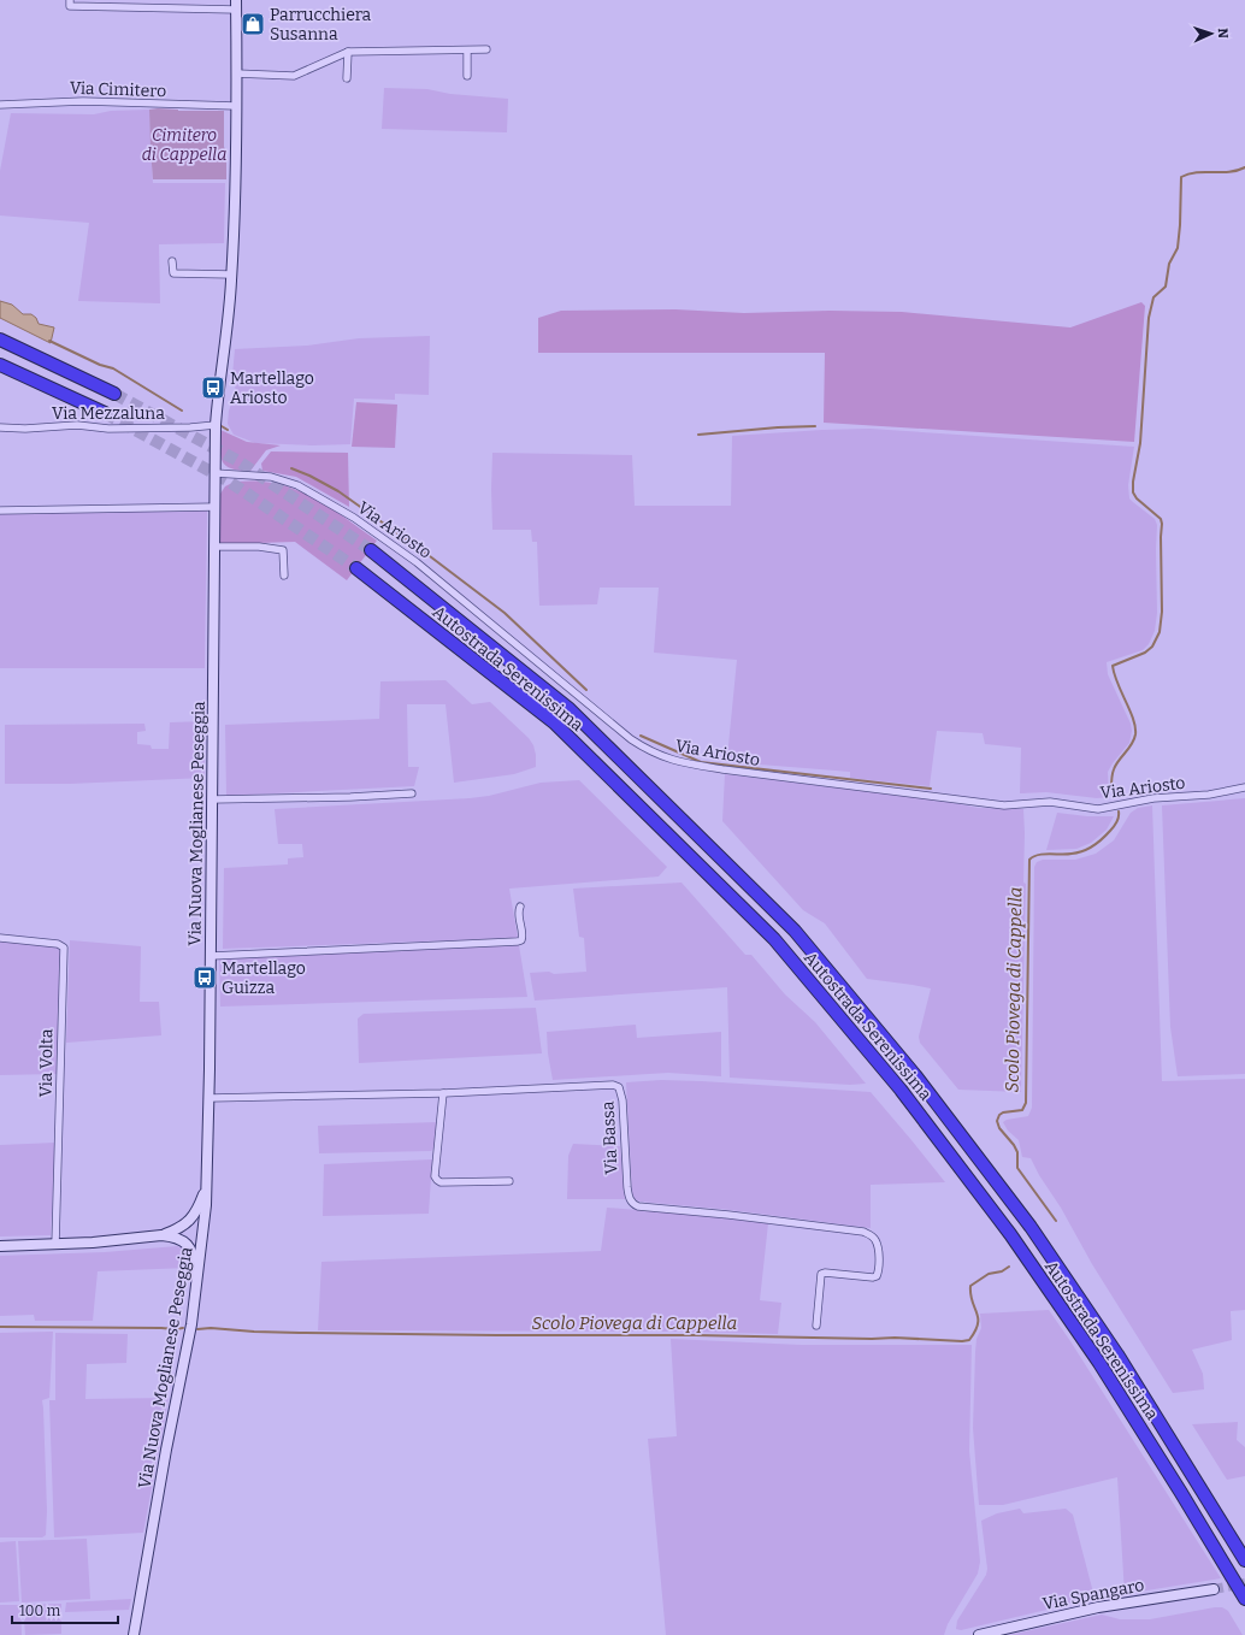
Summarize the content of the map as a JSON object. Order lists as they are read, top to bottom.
{
  "streets": {
    "highway": ["Autostrada Serenissima"],
    "main road": ["Via Nuova Moglianese Peseggia", "Via Spangaro"],
    "street": [
      "Via Cimitero",
      "Via Mezzaluna",
      "Via Ariosto",
      "Via Volta",
      "Via Bassa"
    ]
  },
  "crossings": [
    ["Via Cimitero", "Via Nuova Moglianese Peseggia"],
    ["Via Mezzaluna", "Via Nuova Moglianese Peseggia"],
    ["Via Ariosto", "Via Nuova Moglianese Peseggia"],
    ["Via Nuova Moglianese Peseggia", "Via Bassa"]
  ],
  "water": ["Scolo Piovega di Cappella"],
  "parks": ["Cimitero di Cappella"],
  "places": {
    "shop": ["Parrucchiera Susanna"],
    "bus stop": ["Martellago Ariosto", "Martellago Guizza"]
  },
  "scale_bar": "100 m",
  "north": "right"
}
